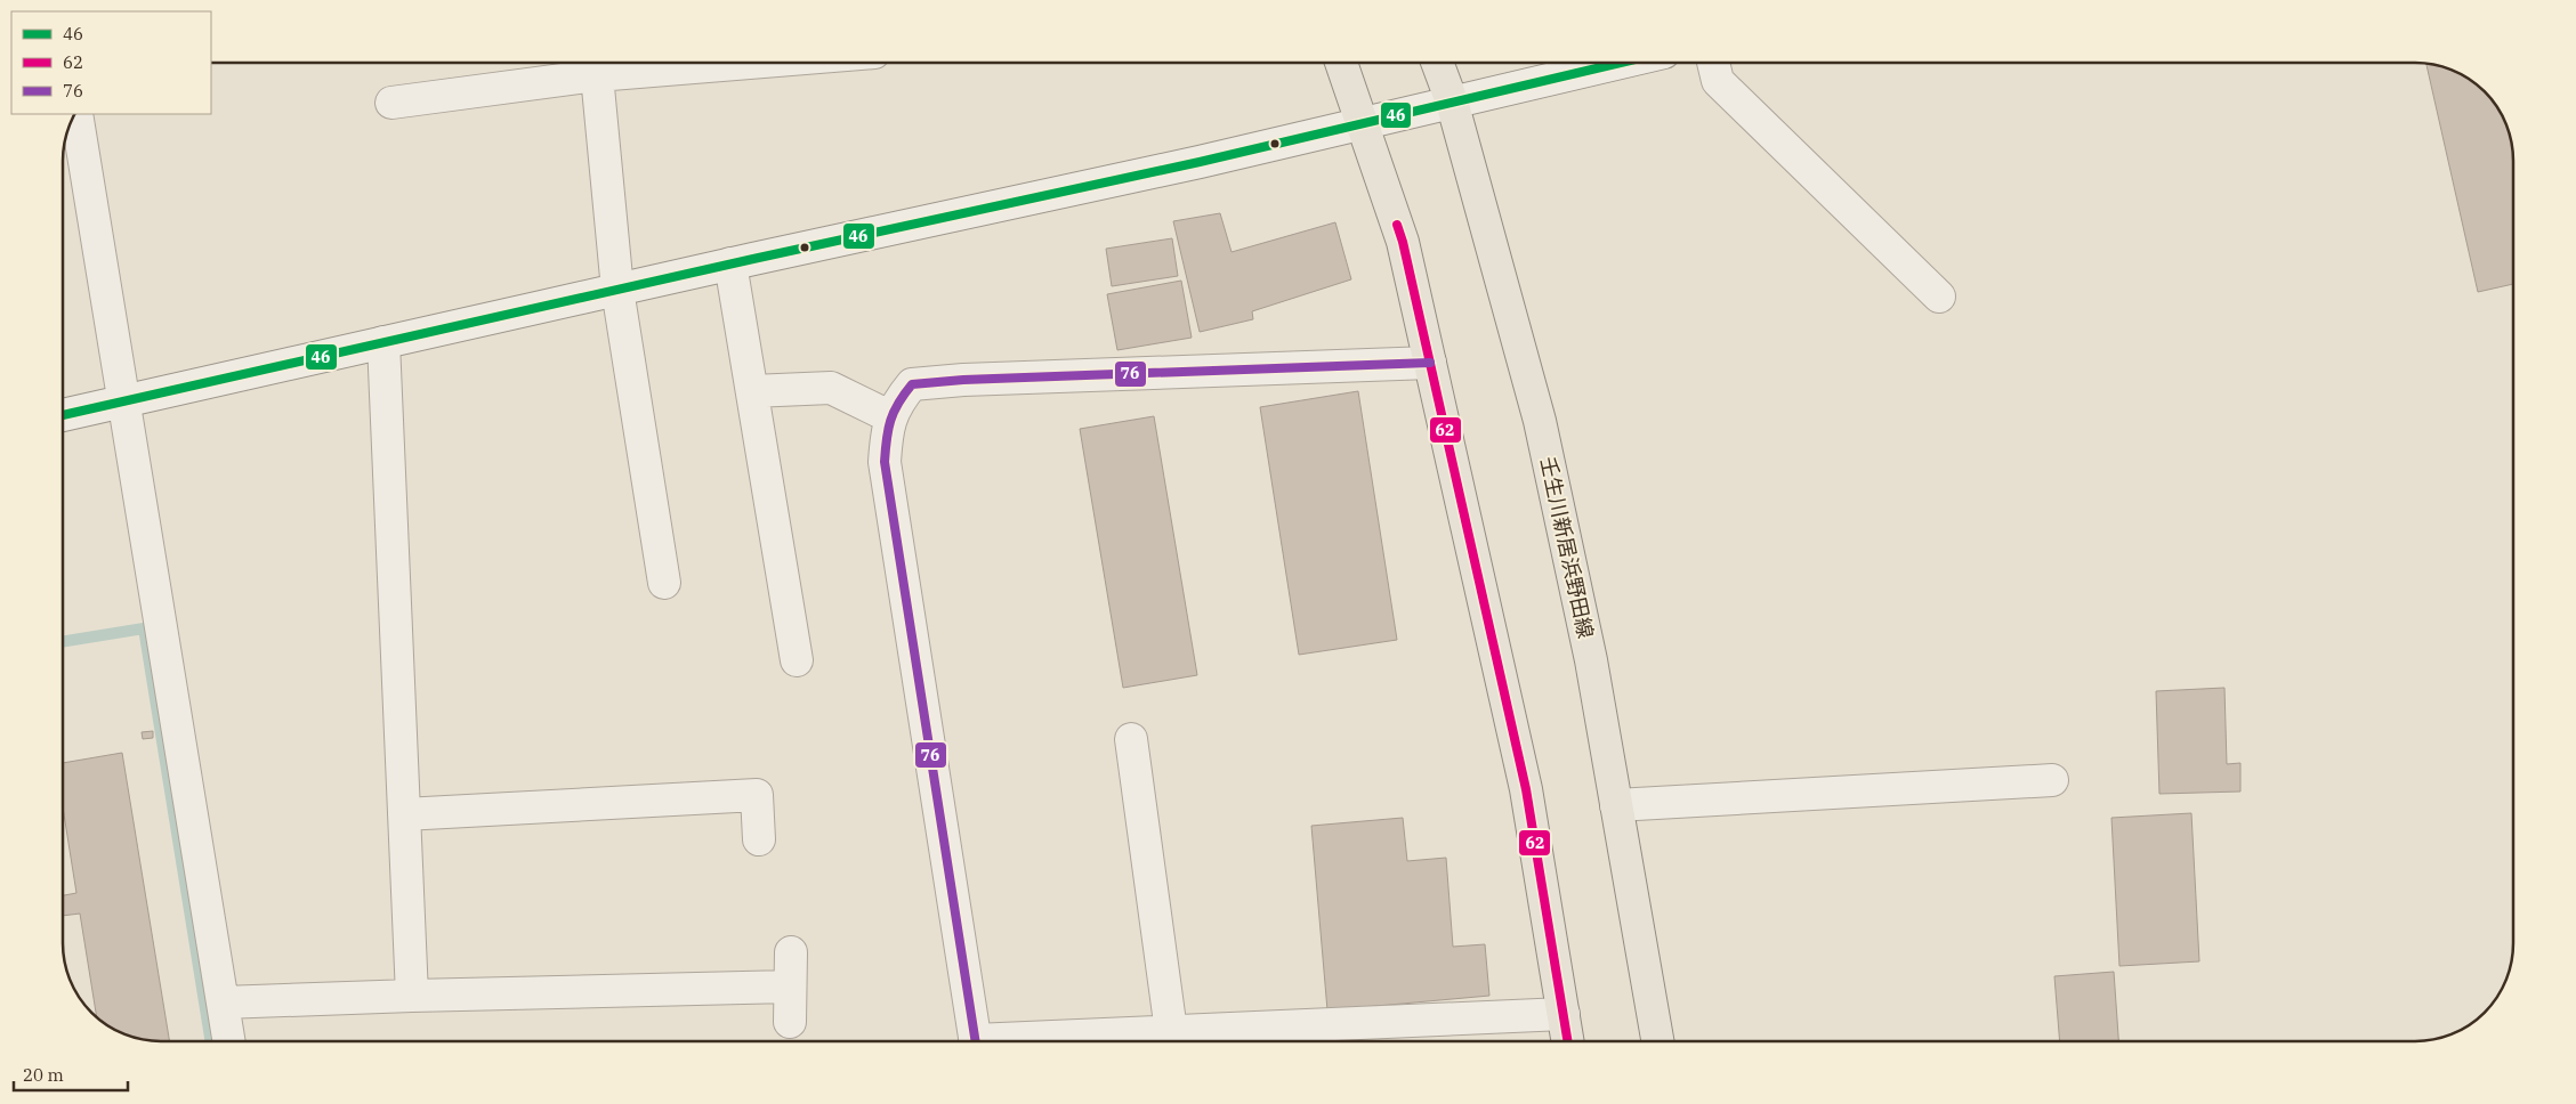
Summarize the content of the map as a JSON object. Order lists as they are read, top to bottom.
{
  "streets": {
    "main road": ["壬生川新居浜野田線"]
  },
  "lines": ["transit line 46", "transit line 62", "transit line 76"],
  "legend": ["46", "62", "76"],
  "scale_bar": "20 m"
}
